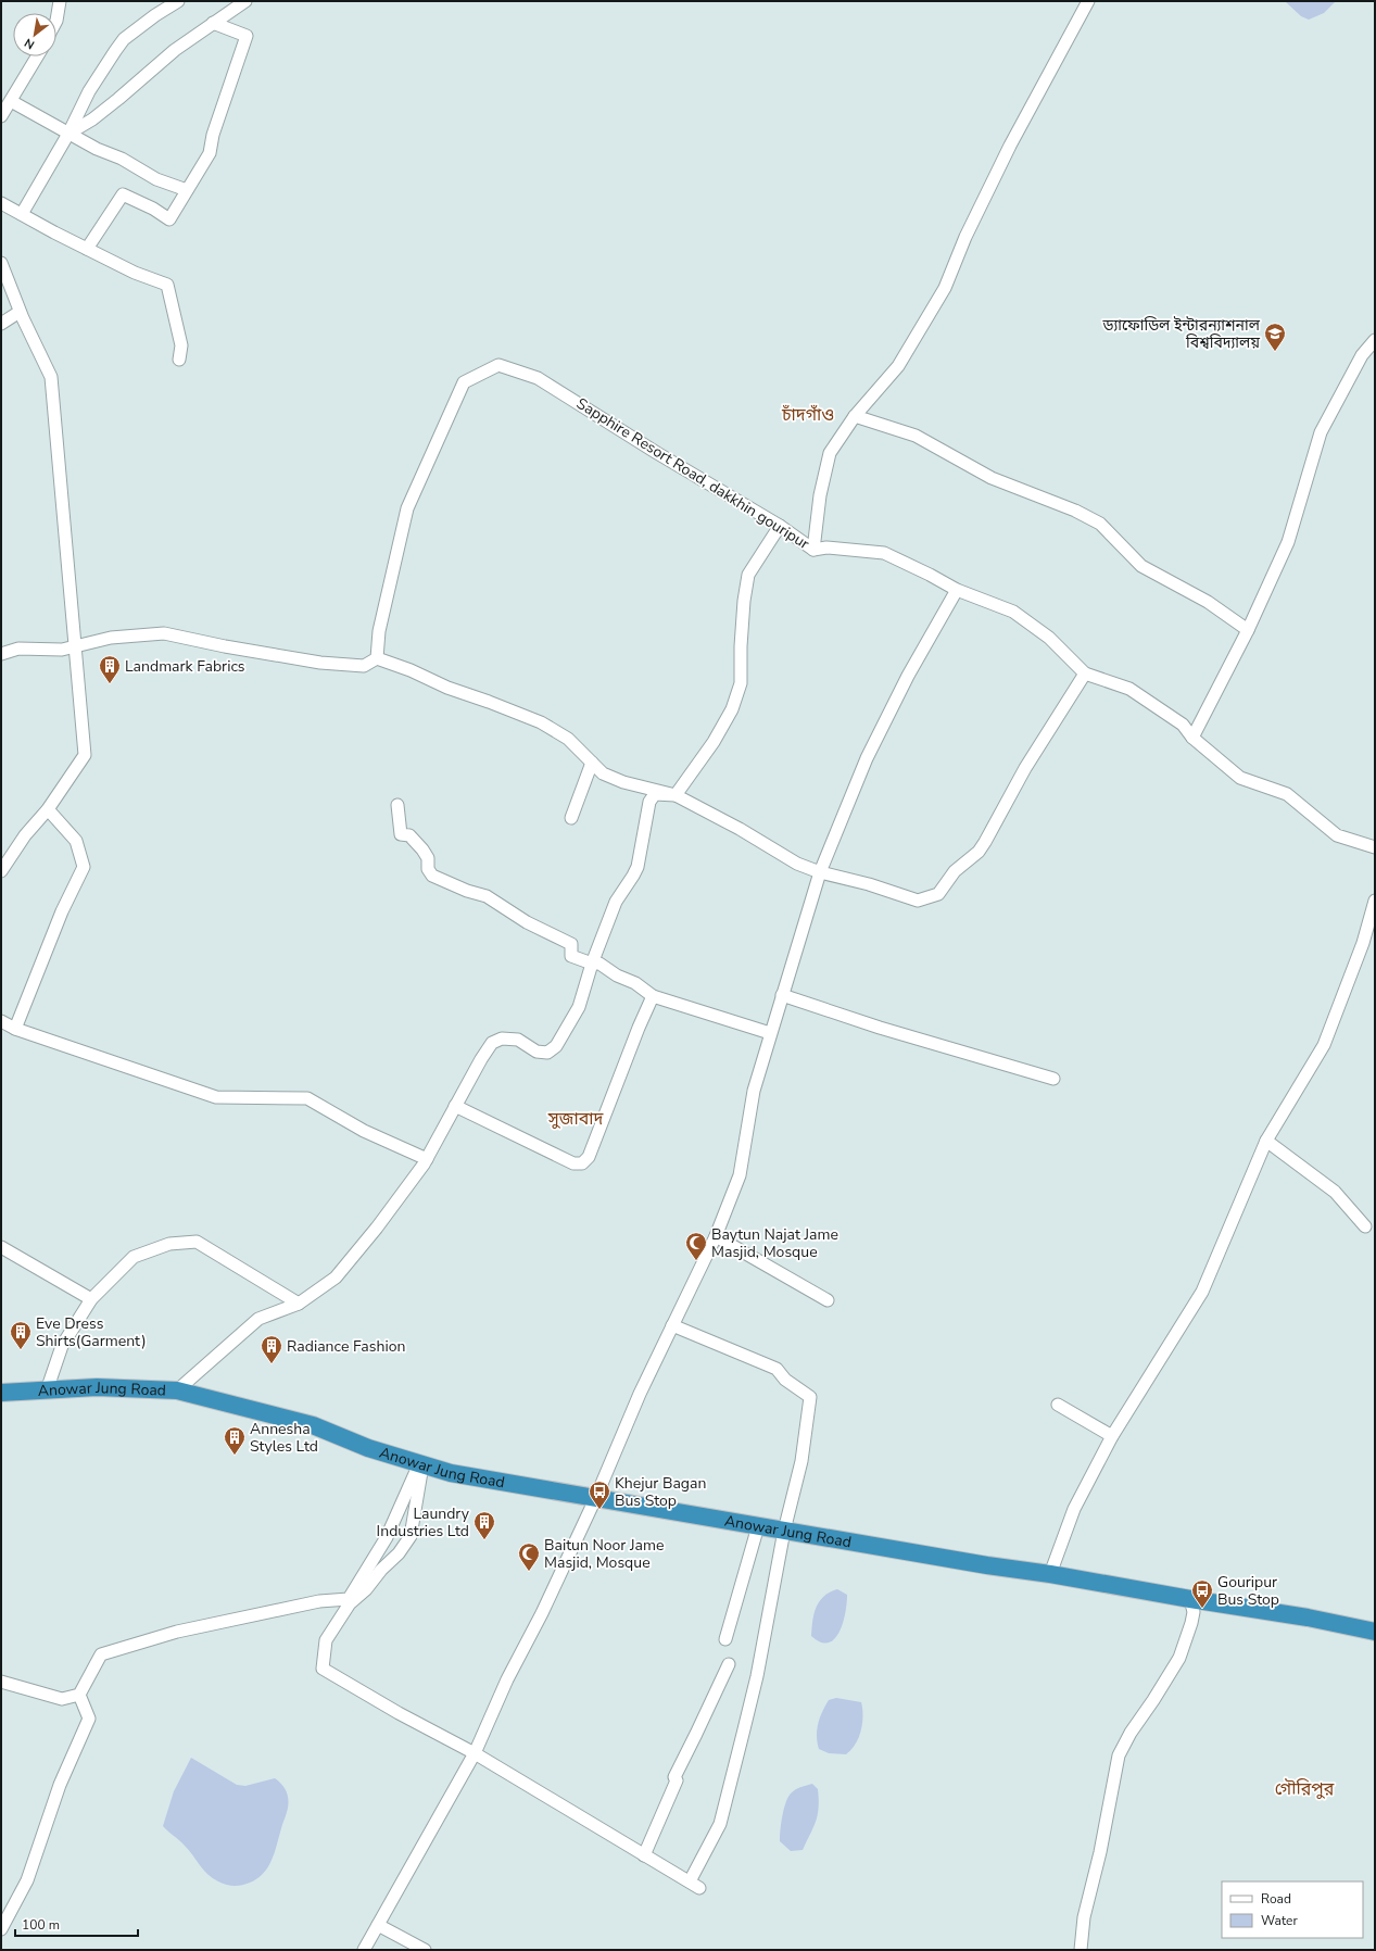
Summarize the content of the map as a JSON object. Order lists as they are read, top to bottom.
{
  "streets": {
    "highway": ["Anowar Jung Road"],
    "street": ["Sapphire Resort Road, dakkhin gouripur"]
  },
  "districts": ["চাঁদগাঁও", "সুজাবাদ", "গৌরিপুর"],
  "places": {
    "school or university": ["ড্যাফোডিল ইন্টারন্যাশনাল বিশ্ববিদ্যালয়"],
    "building": [
      "Landmark Fabrics",
      "Eve Dress Shirts(Garment)",
      "Radiance Fashion",
      "Annesha Styles Ltd",
      "Laundry Industries Ltd"
    ],
    "mosque": ["Baytun Najat Jame Masjid, Mosque", "Baitun Noor Jame Masjid, Mosque"],
    "bus stop": ["Khejur Bagan Bus Stop", "Gouripur Bus Stop"]
  },
  "legend": ["Road", "Water"],
  "scale_bar": "100 m",
  "north": "bottom left"
}
